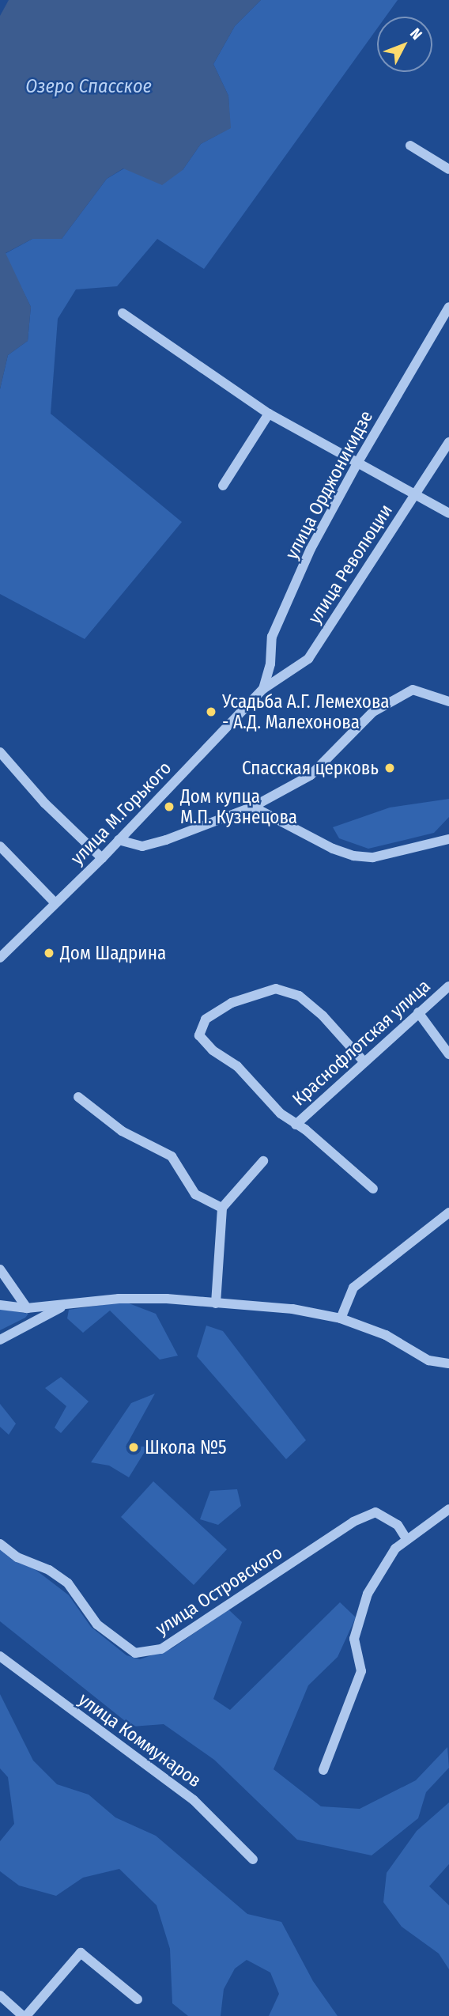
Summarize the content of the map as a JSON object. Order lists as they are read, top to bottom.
{
  "streets": {
    "street": [
      "улица Орджоникидзе",
      "улица Революции",
      "улица М.Горького",
      "Краснофлотская улица",
      "улица Островского",
      "улица Коммунаров"
    ]
  },
  "crossings": [
    ["улица Орджоникидзе", "улица Революции"],
    ["улица Орджоникидзе", "улица М.Горького"],
    ["улица Революции", "улица М.Горького"]
  ],
  "water": ["Озеро Спасское"],
  "places": [
    "Усадьба А.Г. Лемехова - А.Д. Малехонова",
    "Спасская церковь",
    "Дом купца М.П. Кузнецова",
    "Дом Шадрина",
    "Школа №5"
  ],
  "north": "top right"
}
